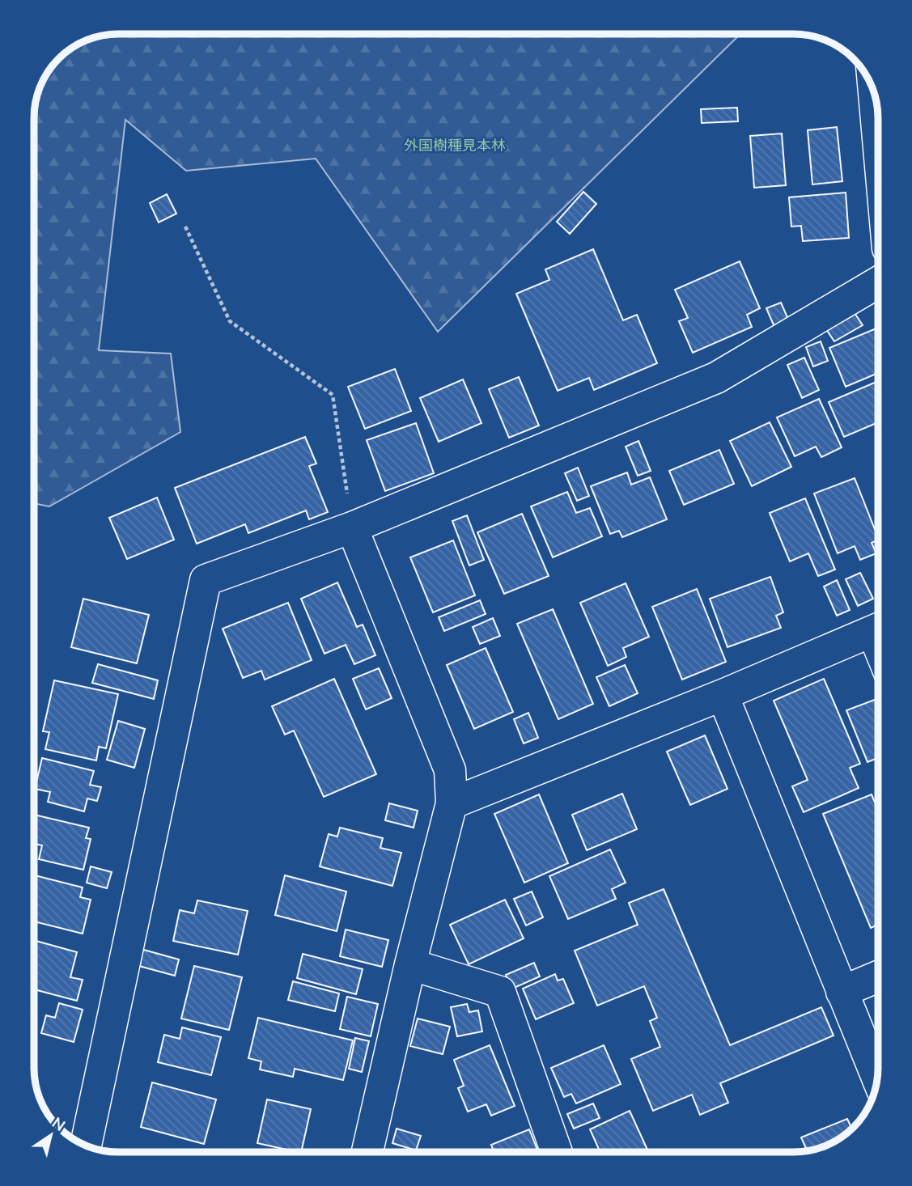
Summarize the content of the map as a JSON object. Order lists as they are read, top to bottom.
{
  "parks": ["外国樹種見本林"],
  "north": "top right"
}
